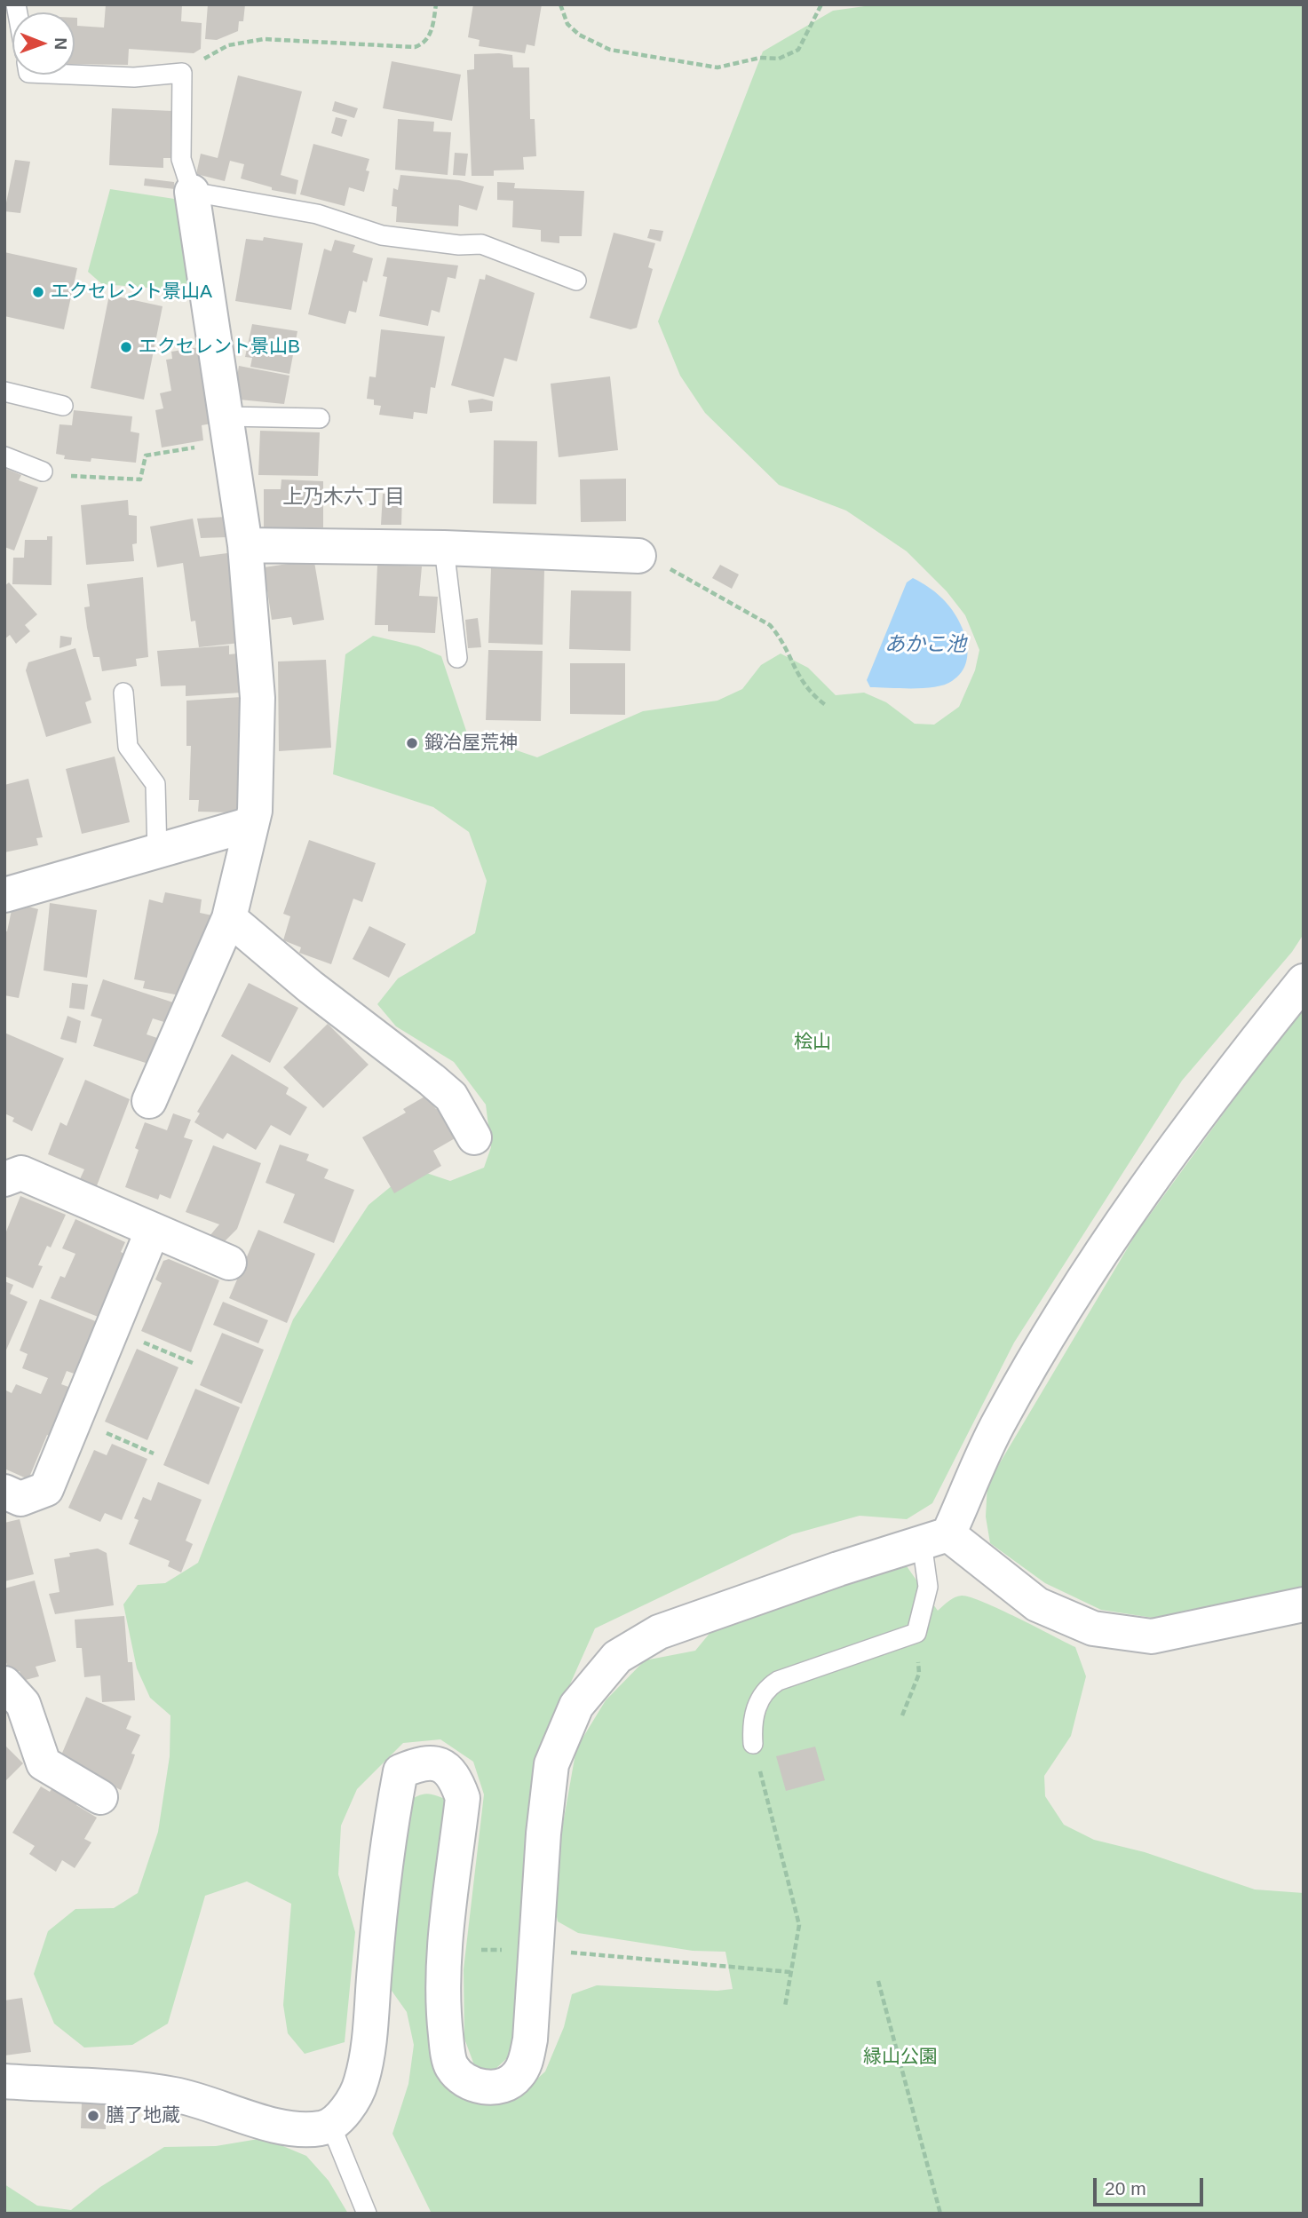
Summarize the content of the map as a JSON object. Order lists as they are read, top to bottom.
{
  "districts": ["上乃木六丁目"],
  "water": ["あかこ池"],
  "parks": ["桧山", "緑山公園"],
  "places": [
    "エクセレント景山A",
    "エクセレント景山B",
    "鍛冶屋荒神",
    "膳了地蔵"
  ],
  "scale_bar": "20 m",
  "north": "right"
}
